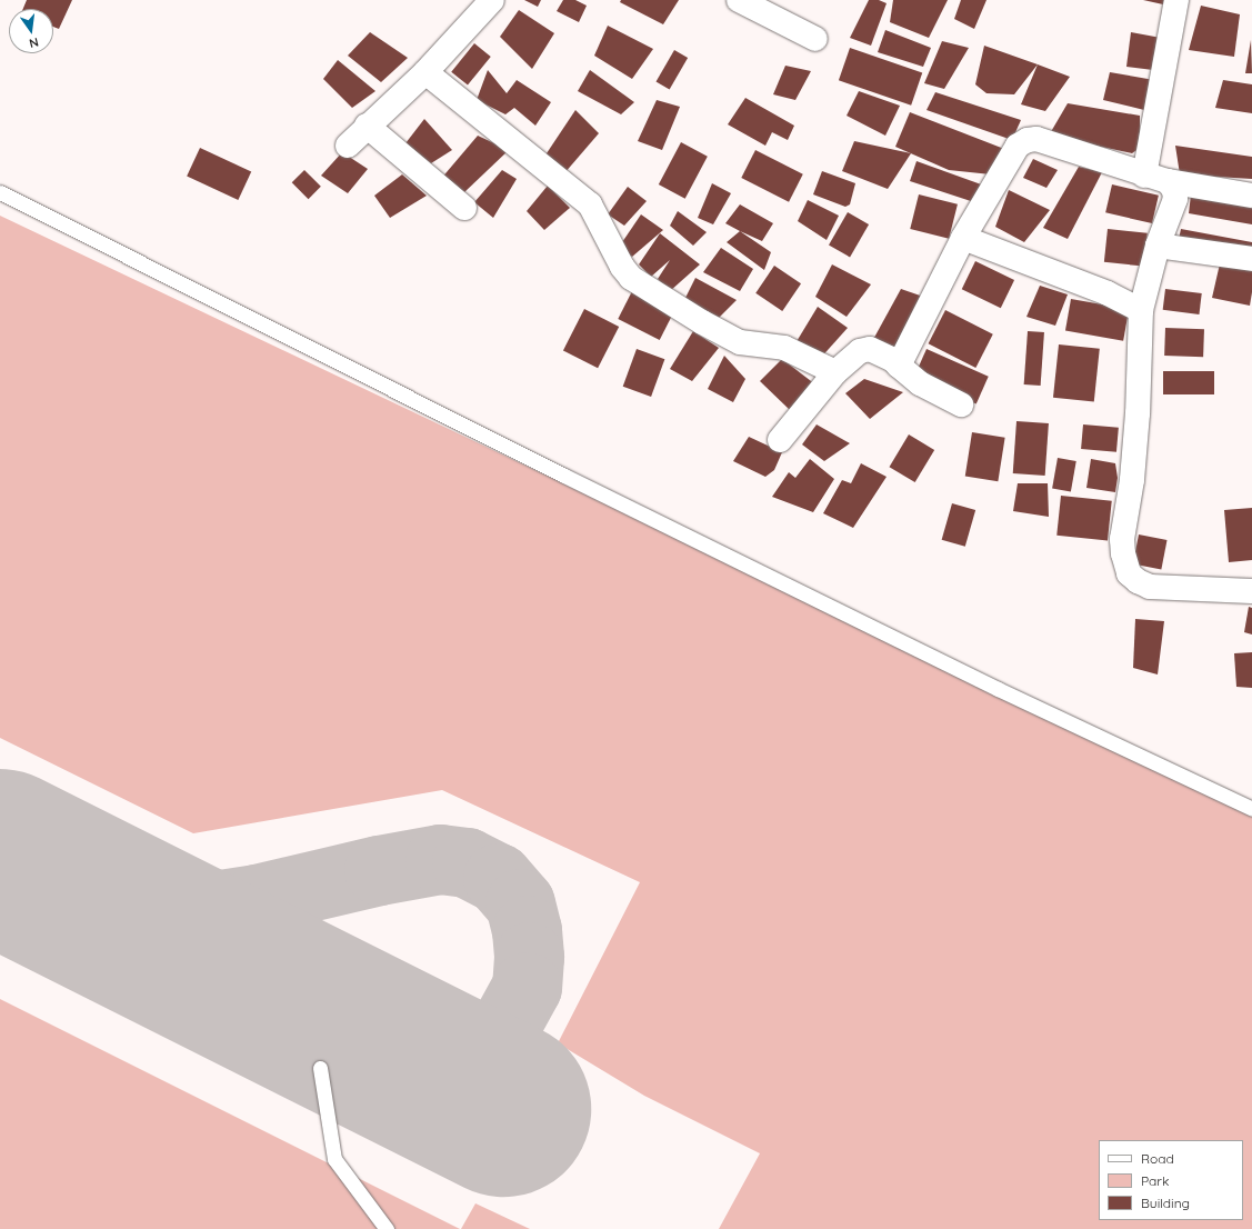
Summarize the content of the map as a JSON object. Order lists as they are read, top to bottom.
{
  "legend": ["Road", "Park", "Building"],
  "north": "bottom"
}
